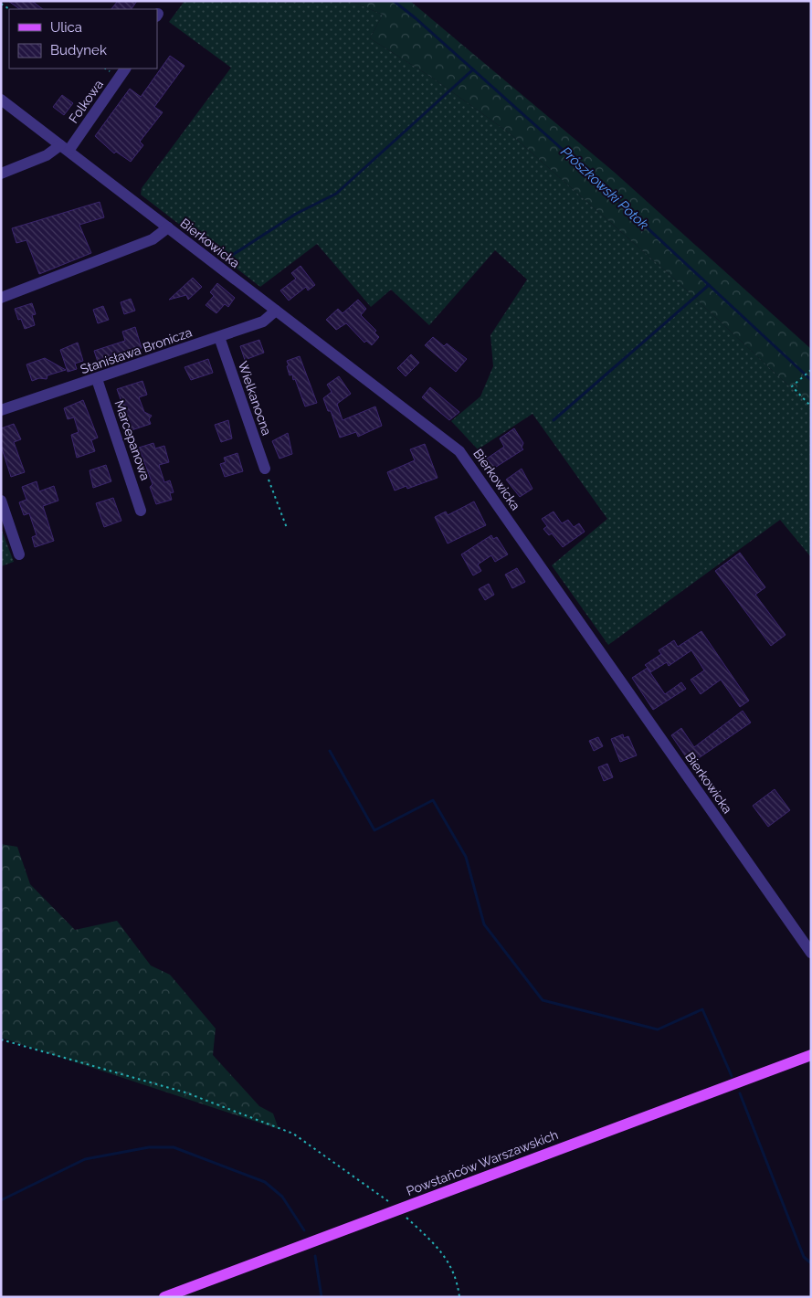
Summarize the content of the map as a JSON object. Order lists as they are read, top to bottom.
{
  "streets": {
    "main road": ["Powstańców Warszawskich"],
    "street": [
      "Folkowa",
      "Bierkowicka",
      "Stanisława Bronicza",
      "Wielkanocna",
      "Marcepanowa"
    ]
  },
  "crossings": [
    ["Folkowa", "Bierkowicka"],
    ["Bierkowicka", "Stanisława Bronicza"],
    ["Stanisława Bronicza", "Wielkanocna"],
    ["Stanisława Bronicza", "Marcepanowa"]
  ],
  "water": ["Prószkowski Potok"],
  "legend": ["Ulica", "Budynek"]
}
